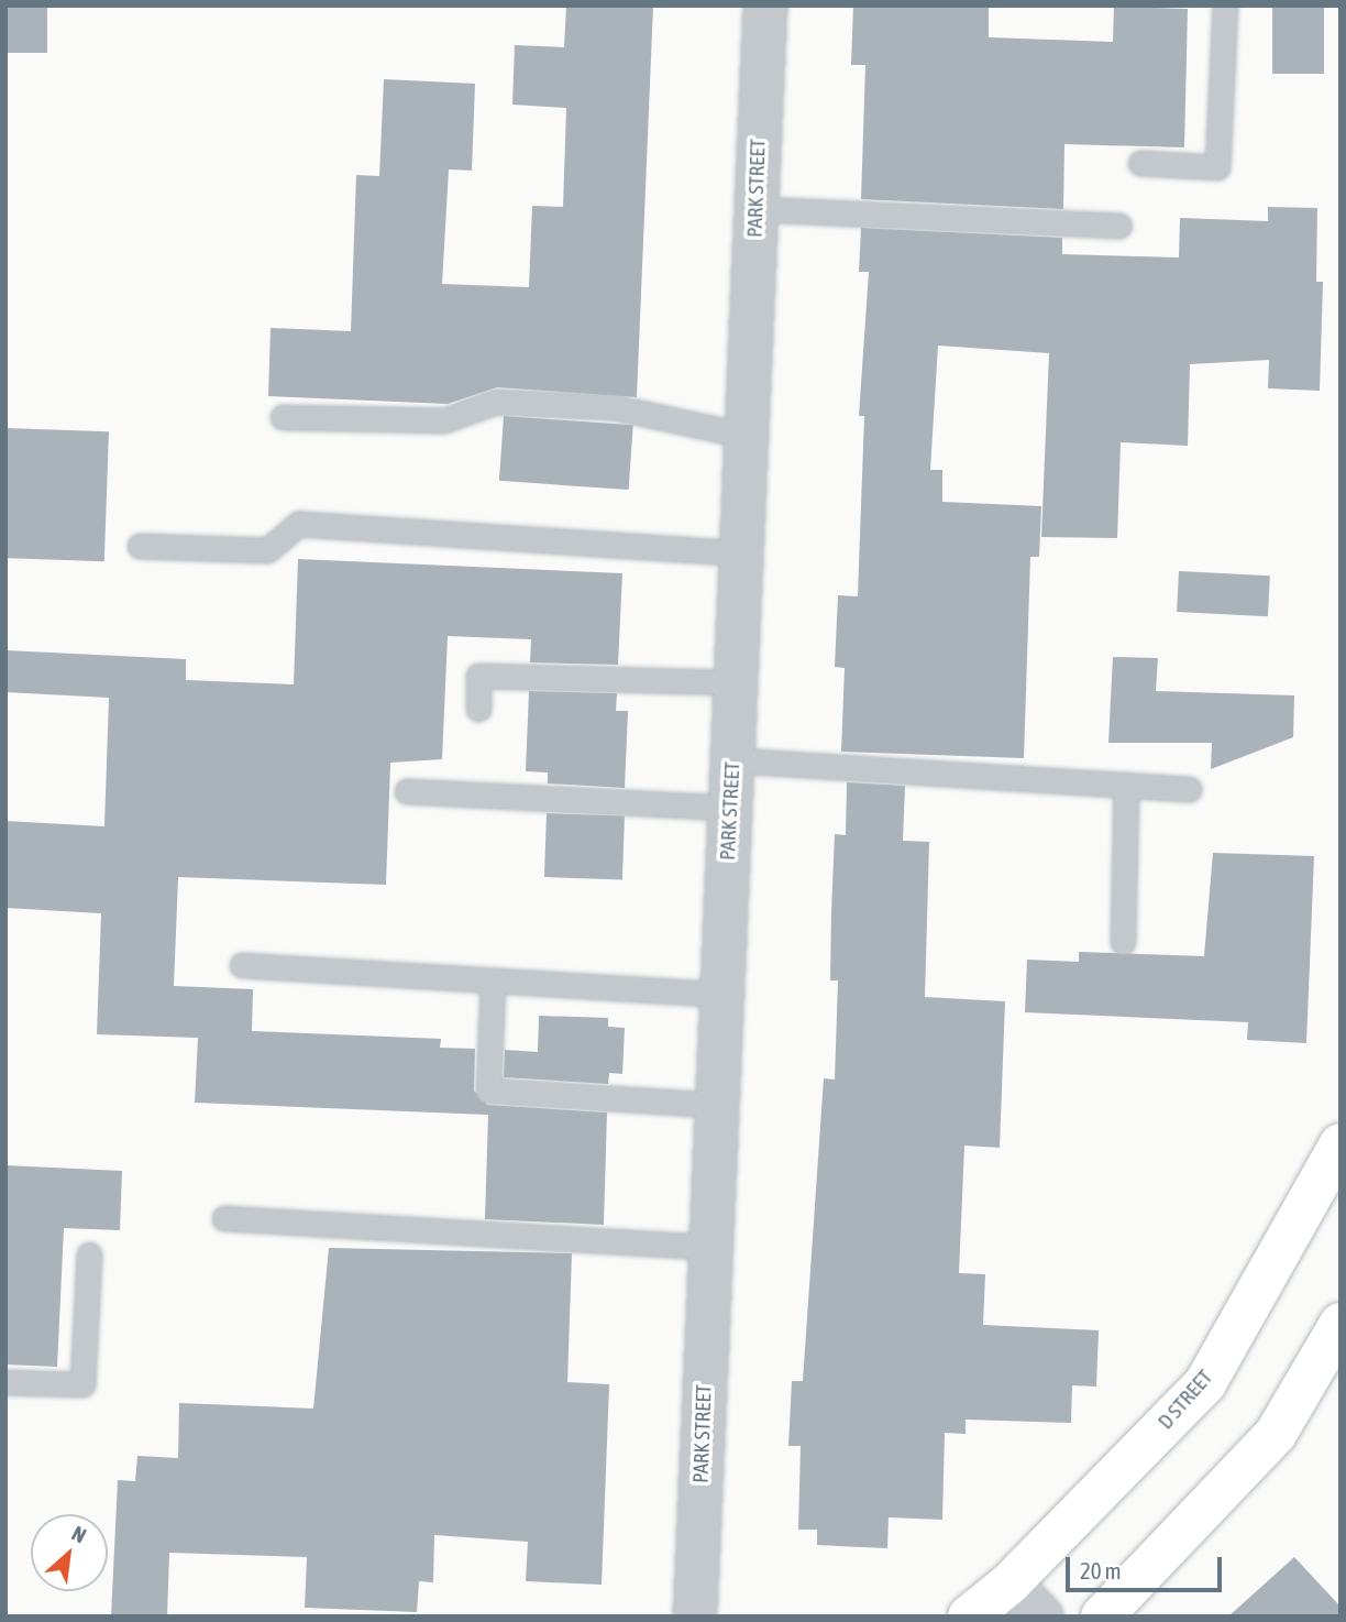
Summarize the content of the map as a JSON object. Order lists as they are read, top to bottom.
{
  "streets": {
    "main road": ["D STREET"],
    "street": ["PARK STREET"]
  },
  "scale_bar": "20 m",
  "north": "top right"
}
